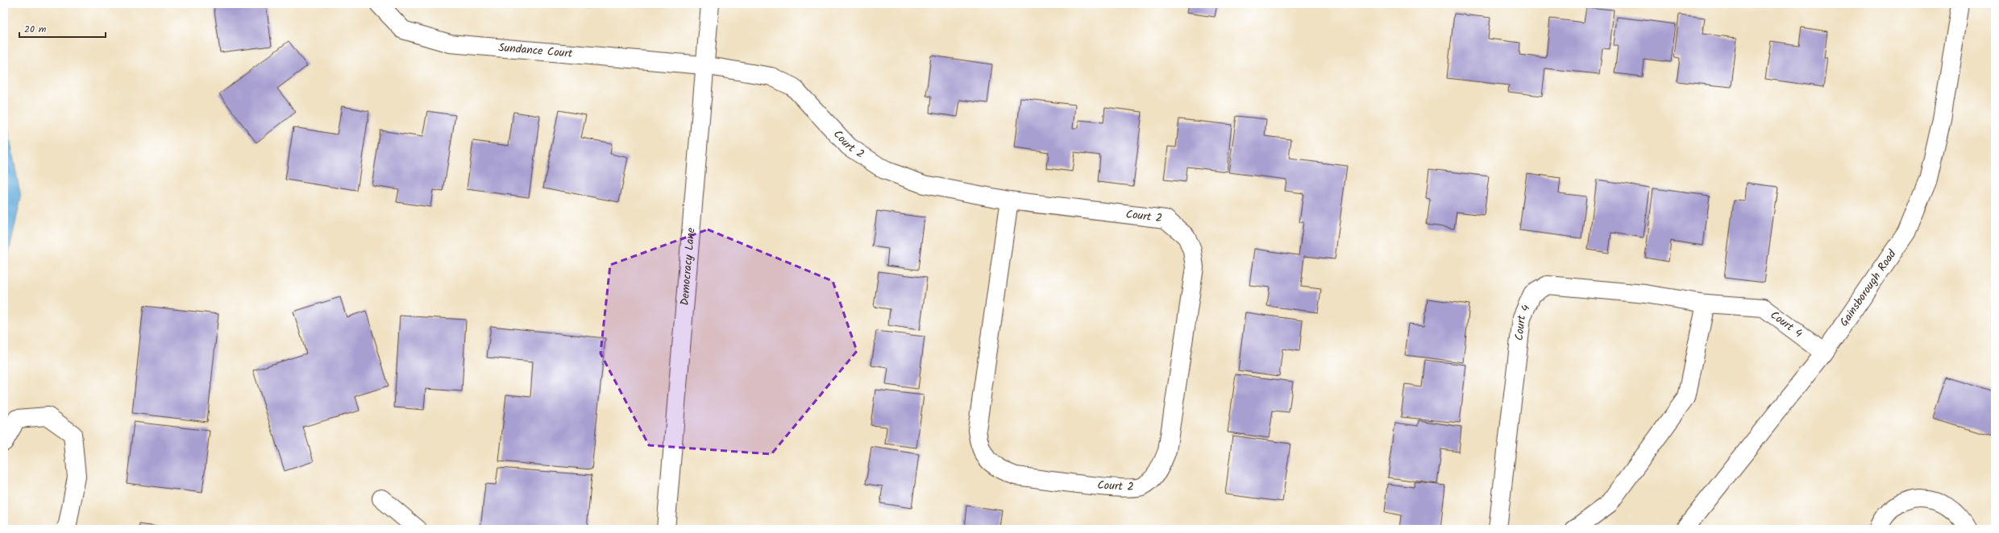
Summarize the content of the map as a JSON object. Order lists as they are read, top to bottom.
{
  "streets": {
    "street": [
      "Sundance Court",
      "Court 2",
      "Democracy Lane",
      "Gainsborough Road",
      "Court 4"
    ]
  },
  "crossings": [
    ["Sundance Court", "Court 2"],
    ["Sundance Court", "Democracy Lane"],
    ["Court 2", "Democracy Lane"],
    ["Gainsborough Road", "Court 4"]
  ],
  "scale_bar": "20 m"
}
